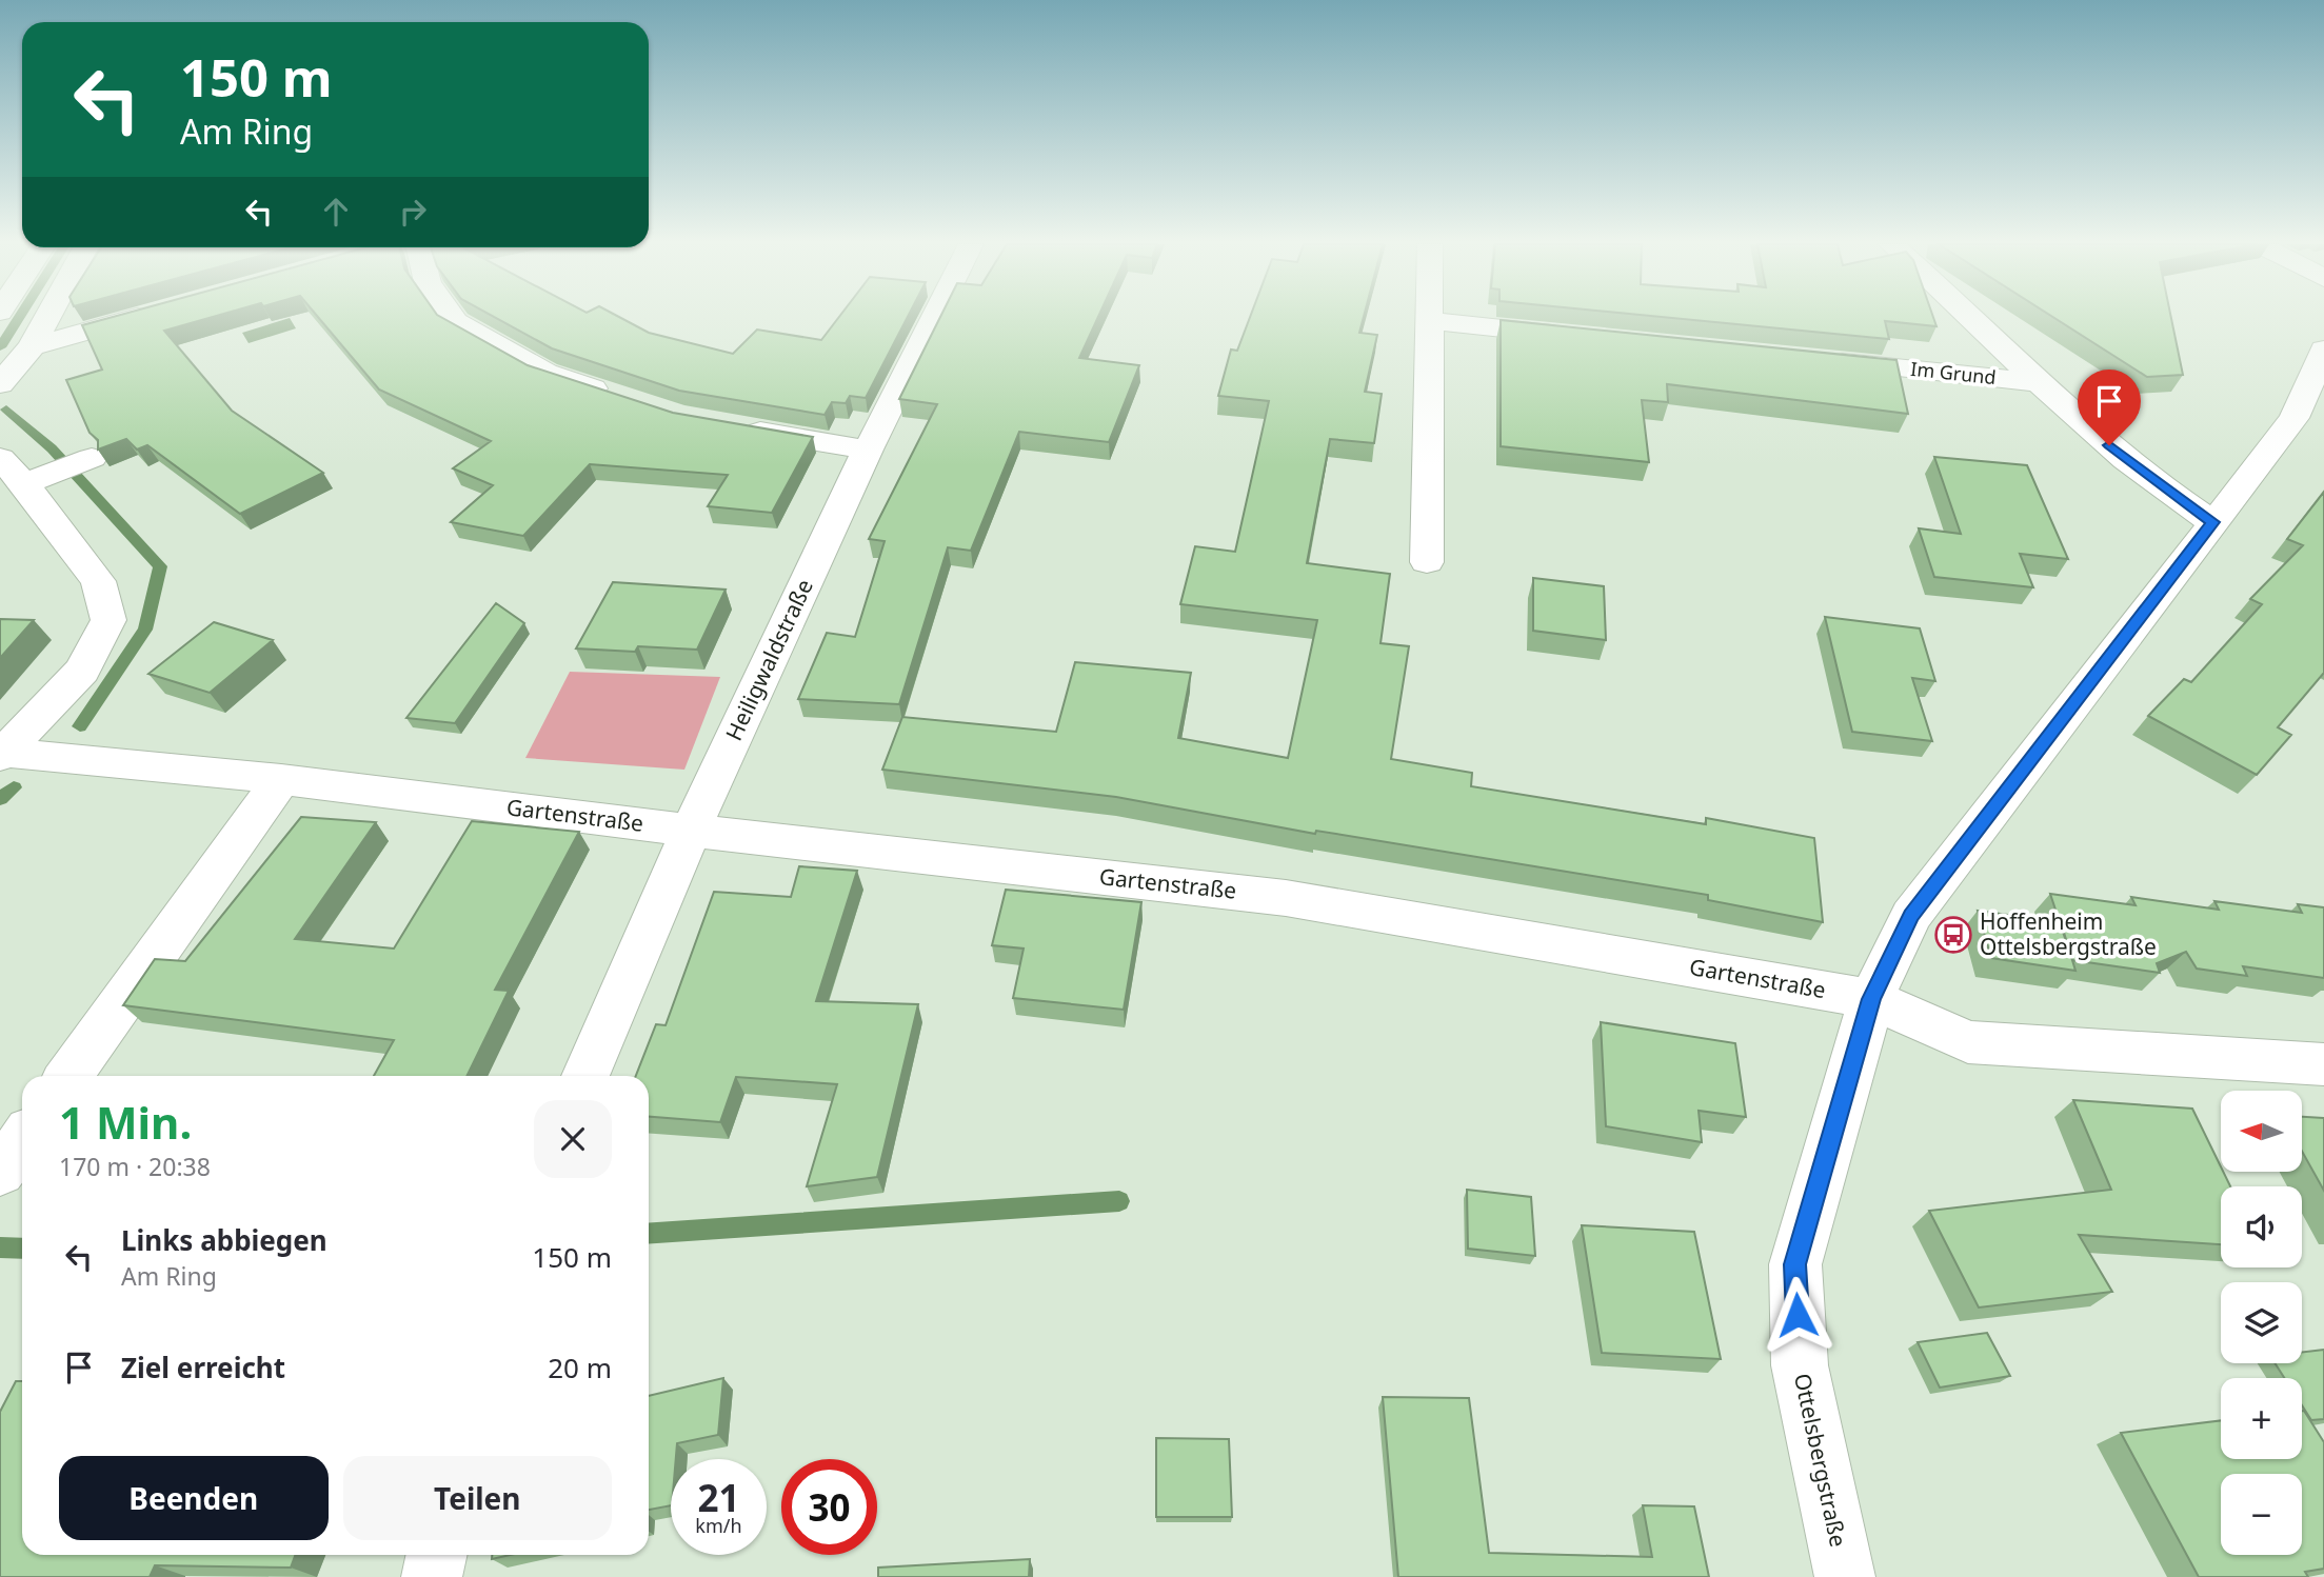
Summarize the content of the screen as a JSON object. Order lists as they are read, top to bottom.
{
  "streets": {
    "street": [
      "Im Grund",
      "Heiligwaldstraße",
      "Gartenstraße",
      "Ottelsbergstraße"
    ]
  },
  "crossings": [
    ["Heiligwaldstraße", "Gartenstraße"],
    ["Gartenstraße", "Ottelsbergstraße"]
  ],
  "places": {
    "bus stop": ["Hoffenheim Ottelsbergstraße"]
  },
  "north": "left",
  "page": {
    "turn": ["150 m", "Am Ring"],
    "heading": ["1 Min.", "170 m · 20:38"],
    "map_buttons": ["+", "−"],
    "list": [
      {
        "name": "Links abbiegen",
        "note": "Am Ring",
        "value": "150 m"
      },
      {
        "name": "Ziel erreicht",
        "value": "20 m"
      }
    ],
    "buttons": ["Beenden", "Teilen"],
    "speed": "21 km/h",
    "limit": "30"
  }
}
